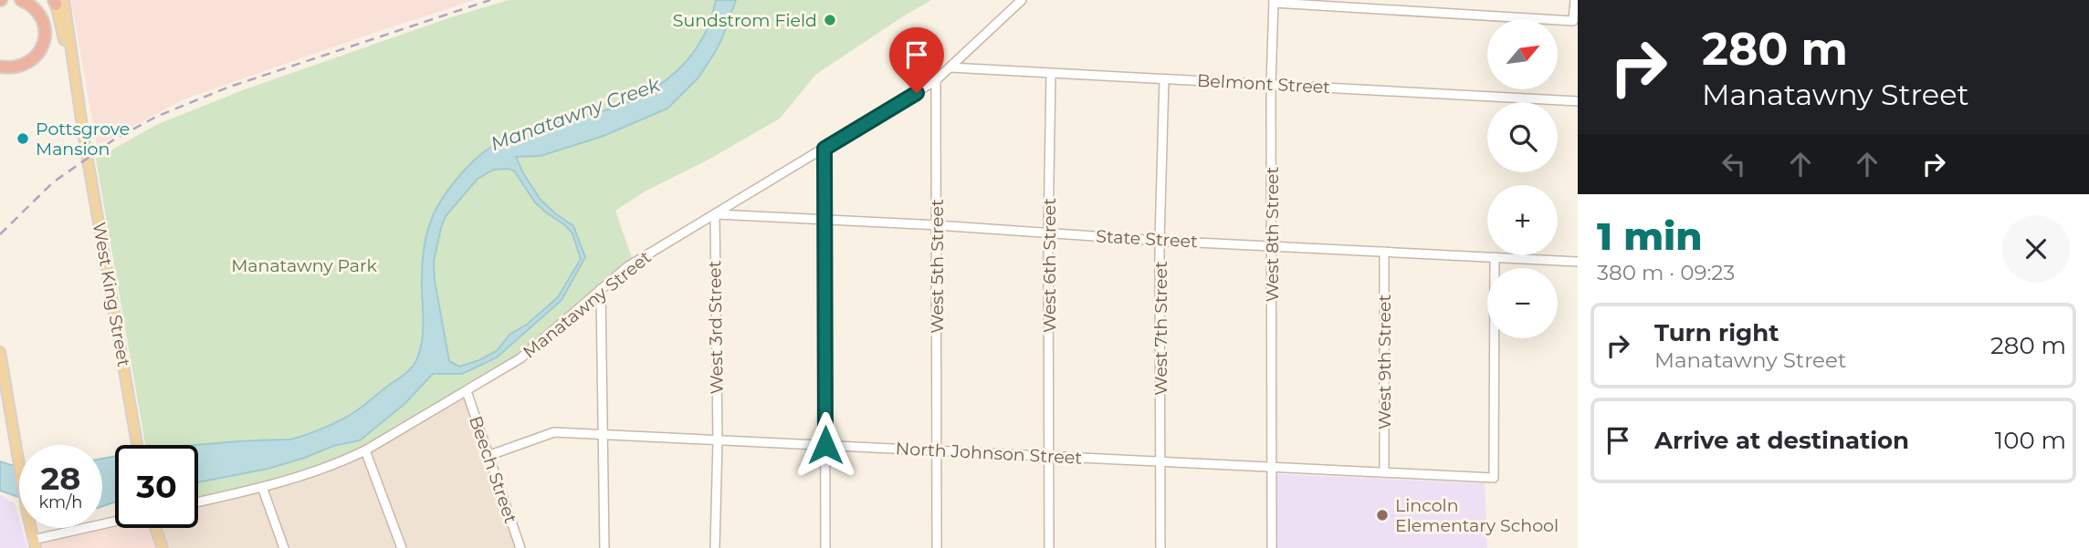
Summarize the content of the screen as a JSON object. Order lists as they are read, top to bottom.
{
  "streets": {
    "main road": ["West King Street"],
    "street": [
      "Belmont Street",
      "West 8th Street",
      "State Street",
      "West 6th Street",
      "West 5th Street",
      "Manatawny Street",
      "West 3rd Street",
      "West 7th Street",
      "West 9th Street",
      "North Johnson Street",
      "Beech Street"
    ]
  },
  "crossings": [
    ["Belmont Street", "West 8th Street"],
    ["Belmont Street", "West 6th Street"],
    ["Belmont Street", "Manatawny Street"],
    ["Belmont Street", "West 7th Street"],
    ["West 8th Street", "State Street"],
    ["West 8th Street", "North Johnson Street"],
    ["State Street", "West 6th Street"],
    ["State Street", "West 5th Street"],
    ["State Street", "Manatawny Street"],
    ["State Street", "West 3rd Street"],
    ["State Street", "West 7th Street"],
    ["State Street", "West 9th Street"],
    ["State Street", "North Johnson Street"],
    ["West 6th Street", "North Johnson Street"],
    ["West 5th Street", "Manatawny Street"],
    ["West 5th Street", "North Johnson Street"],
    ["Manatawny Street", "West 3rd Street"],
    ["Manatawny Street", "Beech Street"],
    ["West 3rd Street", "North Johnson Street"],
    ["West 7th Street", "North Johnson Street"],
    ["West 9th Street", "North Johnson Street"],
    ["North Johnson Street", "Beech Street"]
  ],
  "water": ["Manatawny Creek"],
  "parks": ["Manatawny Park"],
  "places": ["Sundstrom Field", "Pottsgrove Mansion", "Lincoln Elementary School"],
  "north": "top right",
  "page": {
    "turn": ["280 m", "Manatawny Street"],
    "map_buttons": ["+", "−"],
    "heading": ["1 min", "380 m · 09:23"],
    "list": [
      {
        "name": "Turn right",
        "note": "Manatawny Street",
        "value": "280 m"
      },
      {
        "name": "Arrive at destination",
        "value": "100 m"
      }
    ],
    "speed": "28 km/h",
    "limit": "30"
  }
}
